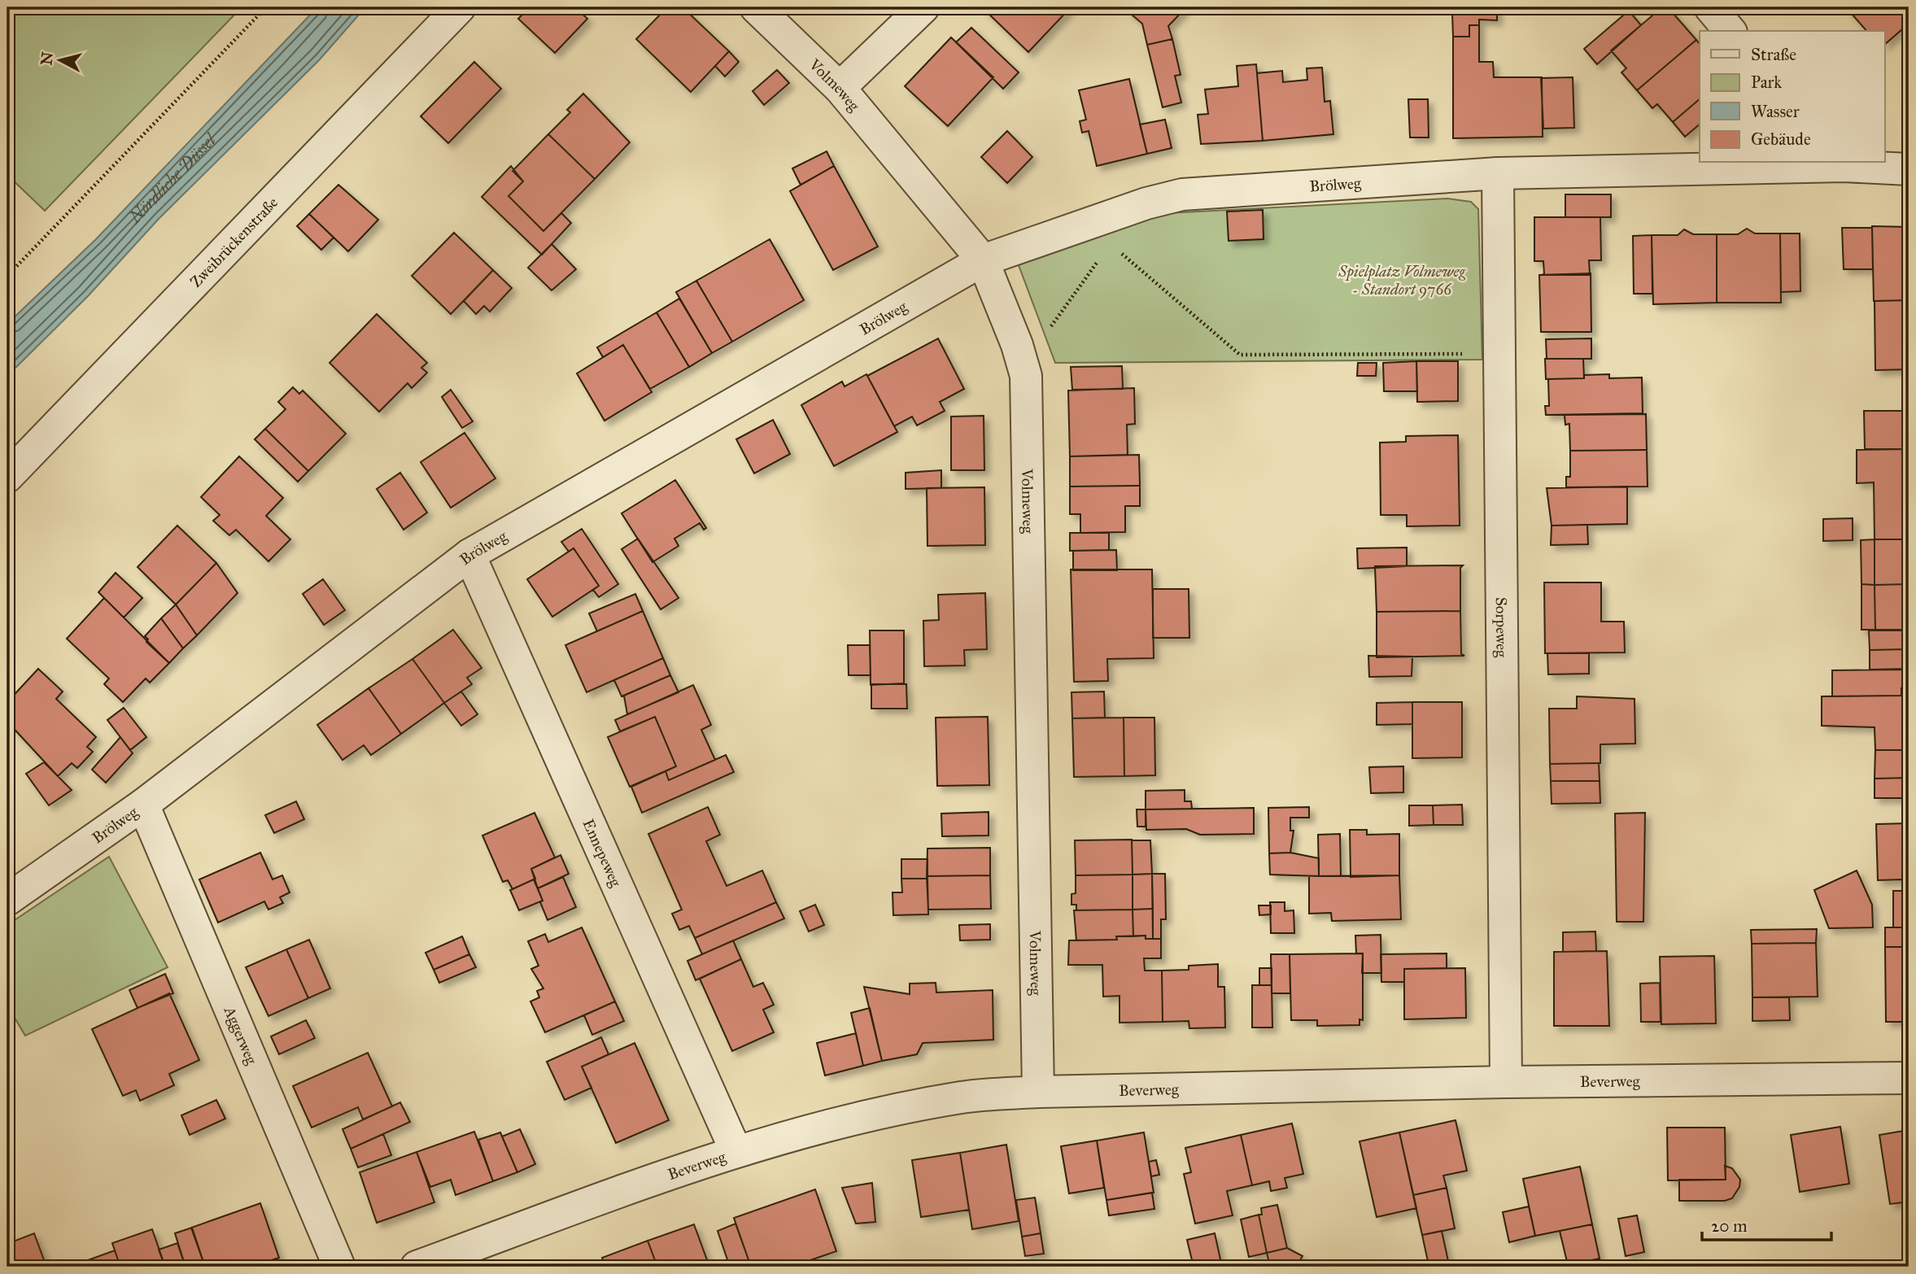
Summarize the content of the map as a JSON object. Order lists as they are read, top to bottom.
{
  "streets": {
    "street": [
      "Volmeweg",
      "Brölweg",
      "Zweibrückenstraße",
      "Sorpeweg",
      "Ennepeweg",
      "Aggerweg",
      "Beverweg"
    ]
  },
  "crossings": [
    ["Volmeweg", "Brölweg"],
    ["Volmeweg", "Beverweg"],
    ["Brölweg", "Sorpeweg"],
    ["Brölweg", "Ennepeweg"],
    ["Brölweg", "Aggerweg"],
    ["Sorpeweg", "Beverweg"],
    ["Ennepeweg", "Beverweg"]
  ],
  "water": ["Nördliche Düssel"],
  "parks": ["Spielplatz Volmeweg - Standort 9766"],
  "legend": [
    "Straße",
    "Park",
    "Wasser",
    "Gebäude"
  ],
  "scale_bar": "20 m",
  "north": "left"
}
